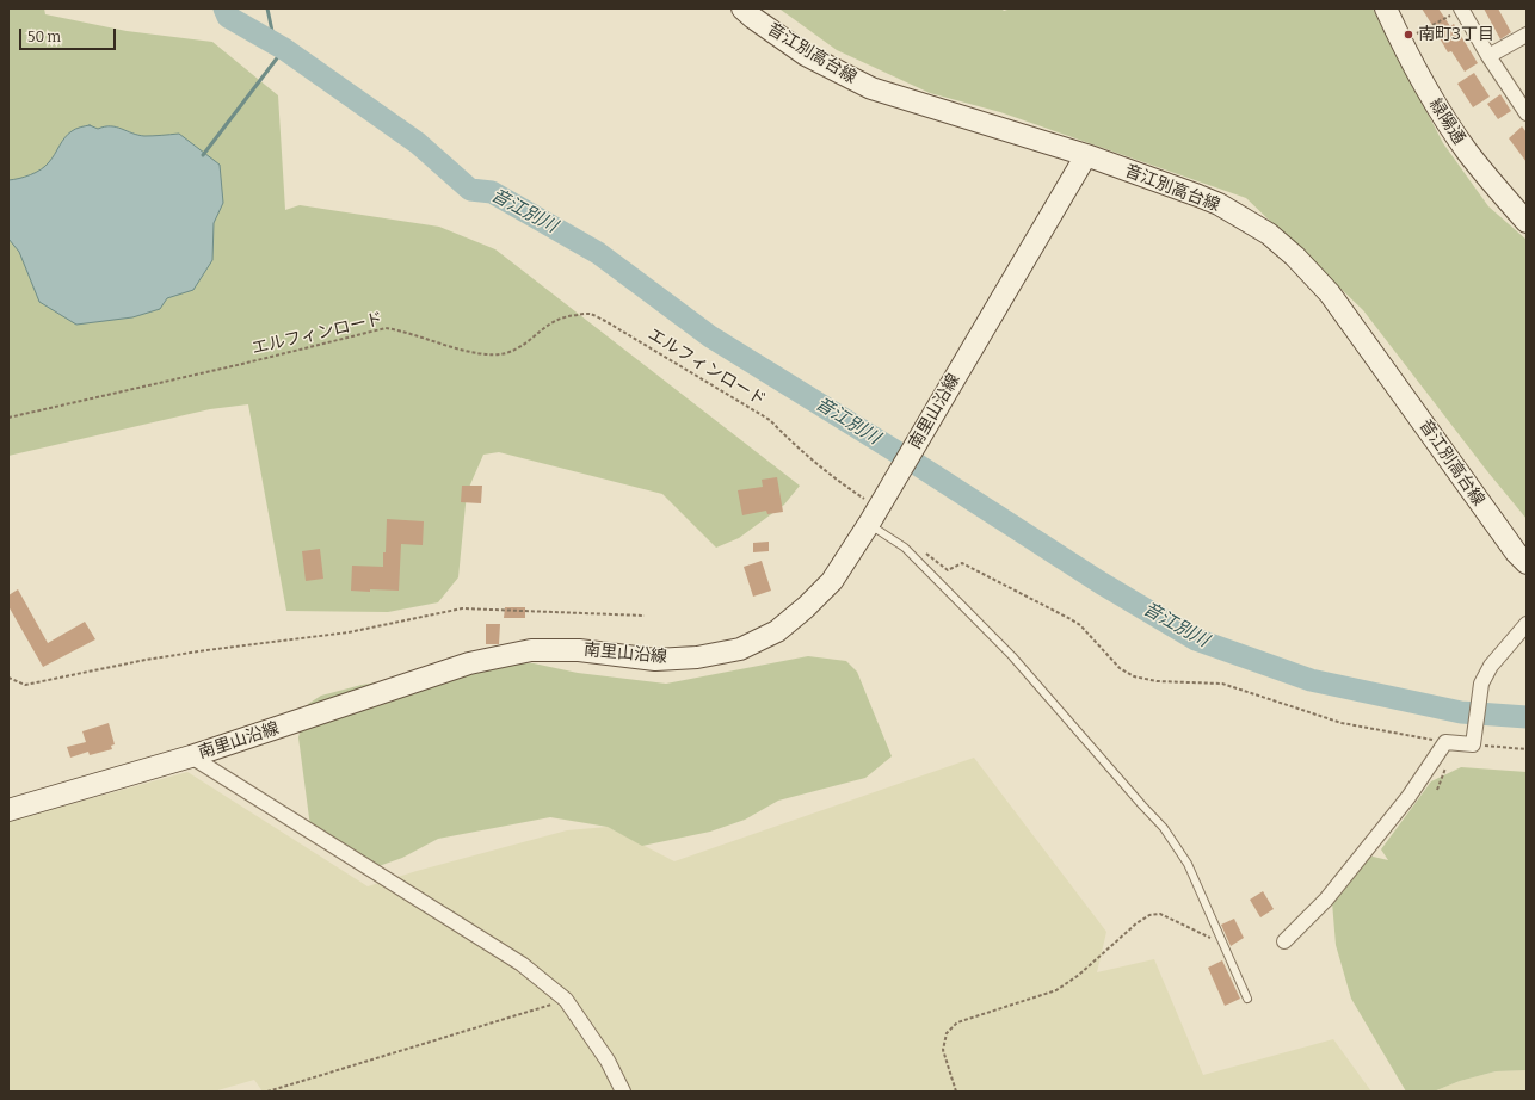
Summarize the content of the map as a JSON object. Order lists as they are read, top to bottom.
{
  "streets": {
    "street": ["音江別高台線", "緑陽通", "南里山沿線"],
    "path": ["エルフィンロード"]
  },
  "crossings": [
    ["音江別高台線", "南里山沿線"],
    ["エルフィンロード", "南里山沿線"]
  ],
  "water": ["音江別川"],
  "places": ["南町3丁目"],
  "scale_bar": "50 m"
}
